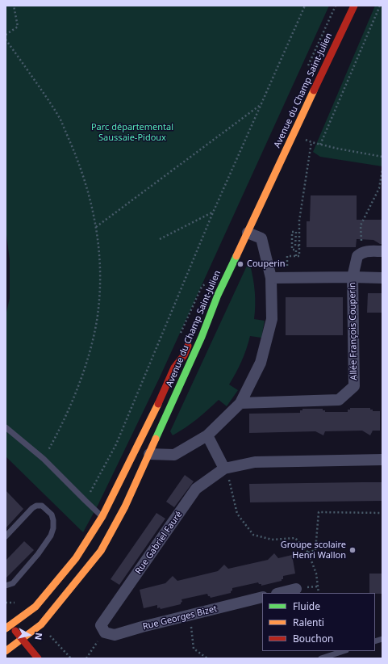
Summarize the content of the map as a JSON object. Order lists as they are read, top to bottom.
{
  "streets": {
    "main road": ["Avenue du Champ Saint-Julien"],
    "street": ["Allée François Couperin", "Rue Gabriel Fauré", "Rue Georges Bizet"]
  },
  "crossings": [
    ["Rue Gabriel Fauré", "Rue Georges Bizet"]
  ],
  "parks": ["Parc départemental Saussaie-Pidoux"],
  "places": ["Couperin", "Groupe scolaire Henri Wallon"],
  "legend": ["Fluide", "Ralenti", "Bouchon"],
  "north": "right"
}
